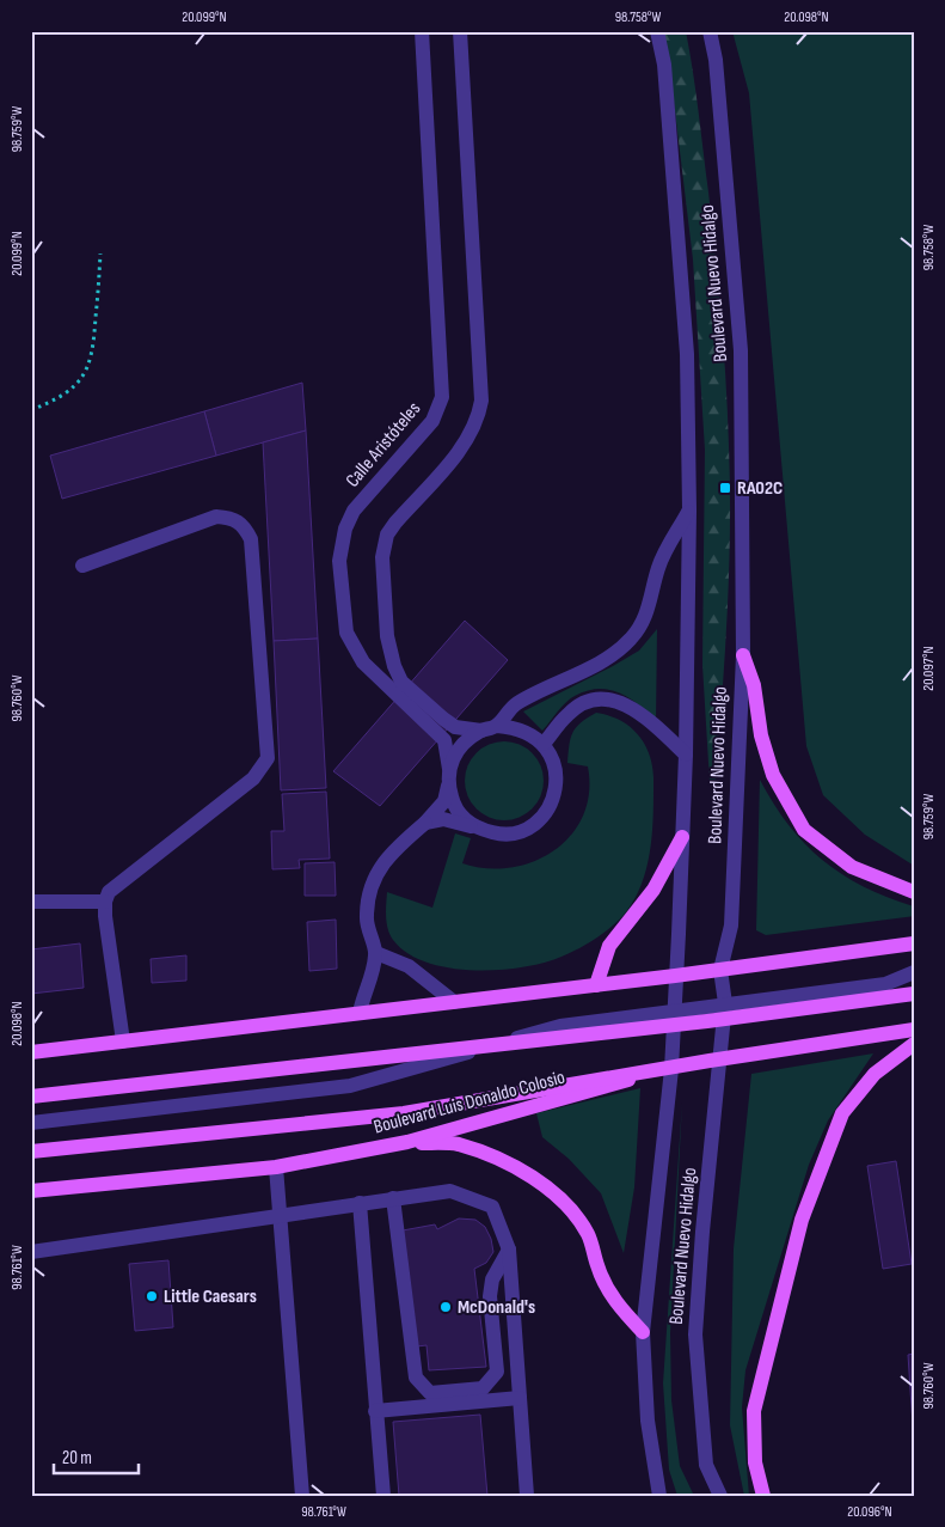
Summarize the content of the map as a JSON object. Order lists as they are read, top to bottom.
{
  "streets": {
    "main road": ["Boulevard Luis Donaldo Colosio"],
    "street": ["Boulevard Nuevo Hidalgo", "Calle Aristóteles"]
  },
  "crossings": [
    ["Boulevard Nuevo Hidalgo", "Boulevard Luis Donaldo Colosio"]
  ],
  "places": {
    "transit": ["RA02C"],
    "other": ["Little Caesars", "McDonald's"]
  },
  "scale_bar": "20 m",
  "coordinates": [
    "20.099°N",
    "98.758°W",
    "20.098°N",
    "98.759°W",
    "20.097°N",
    "98.760°W",
    "98.761°W",
    "20.096°N"
  ]
}
